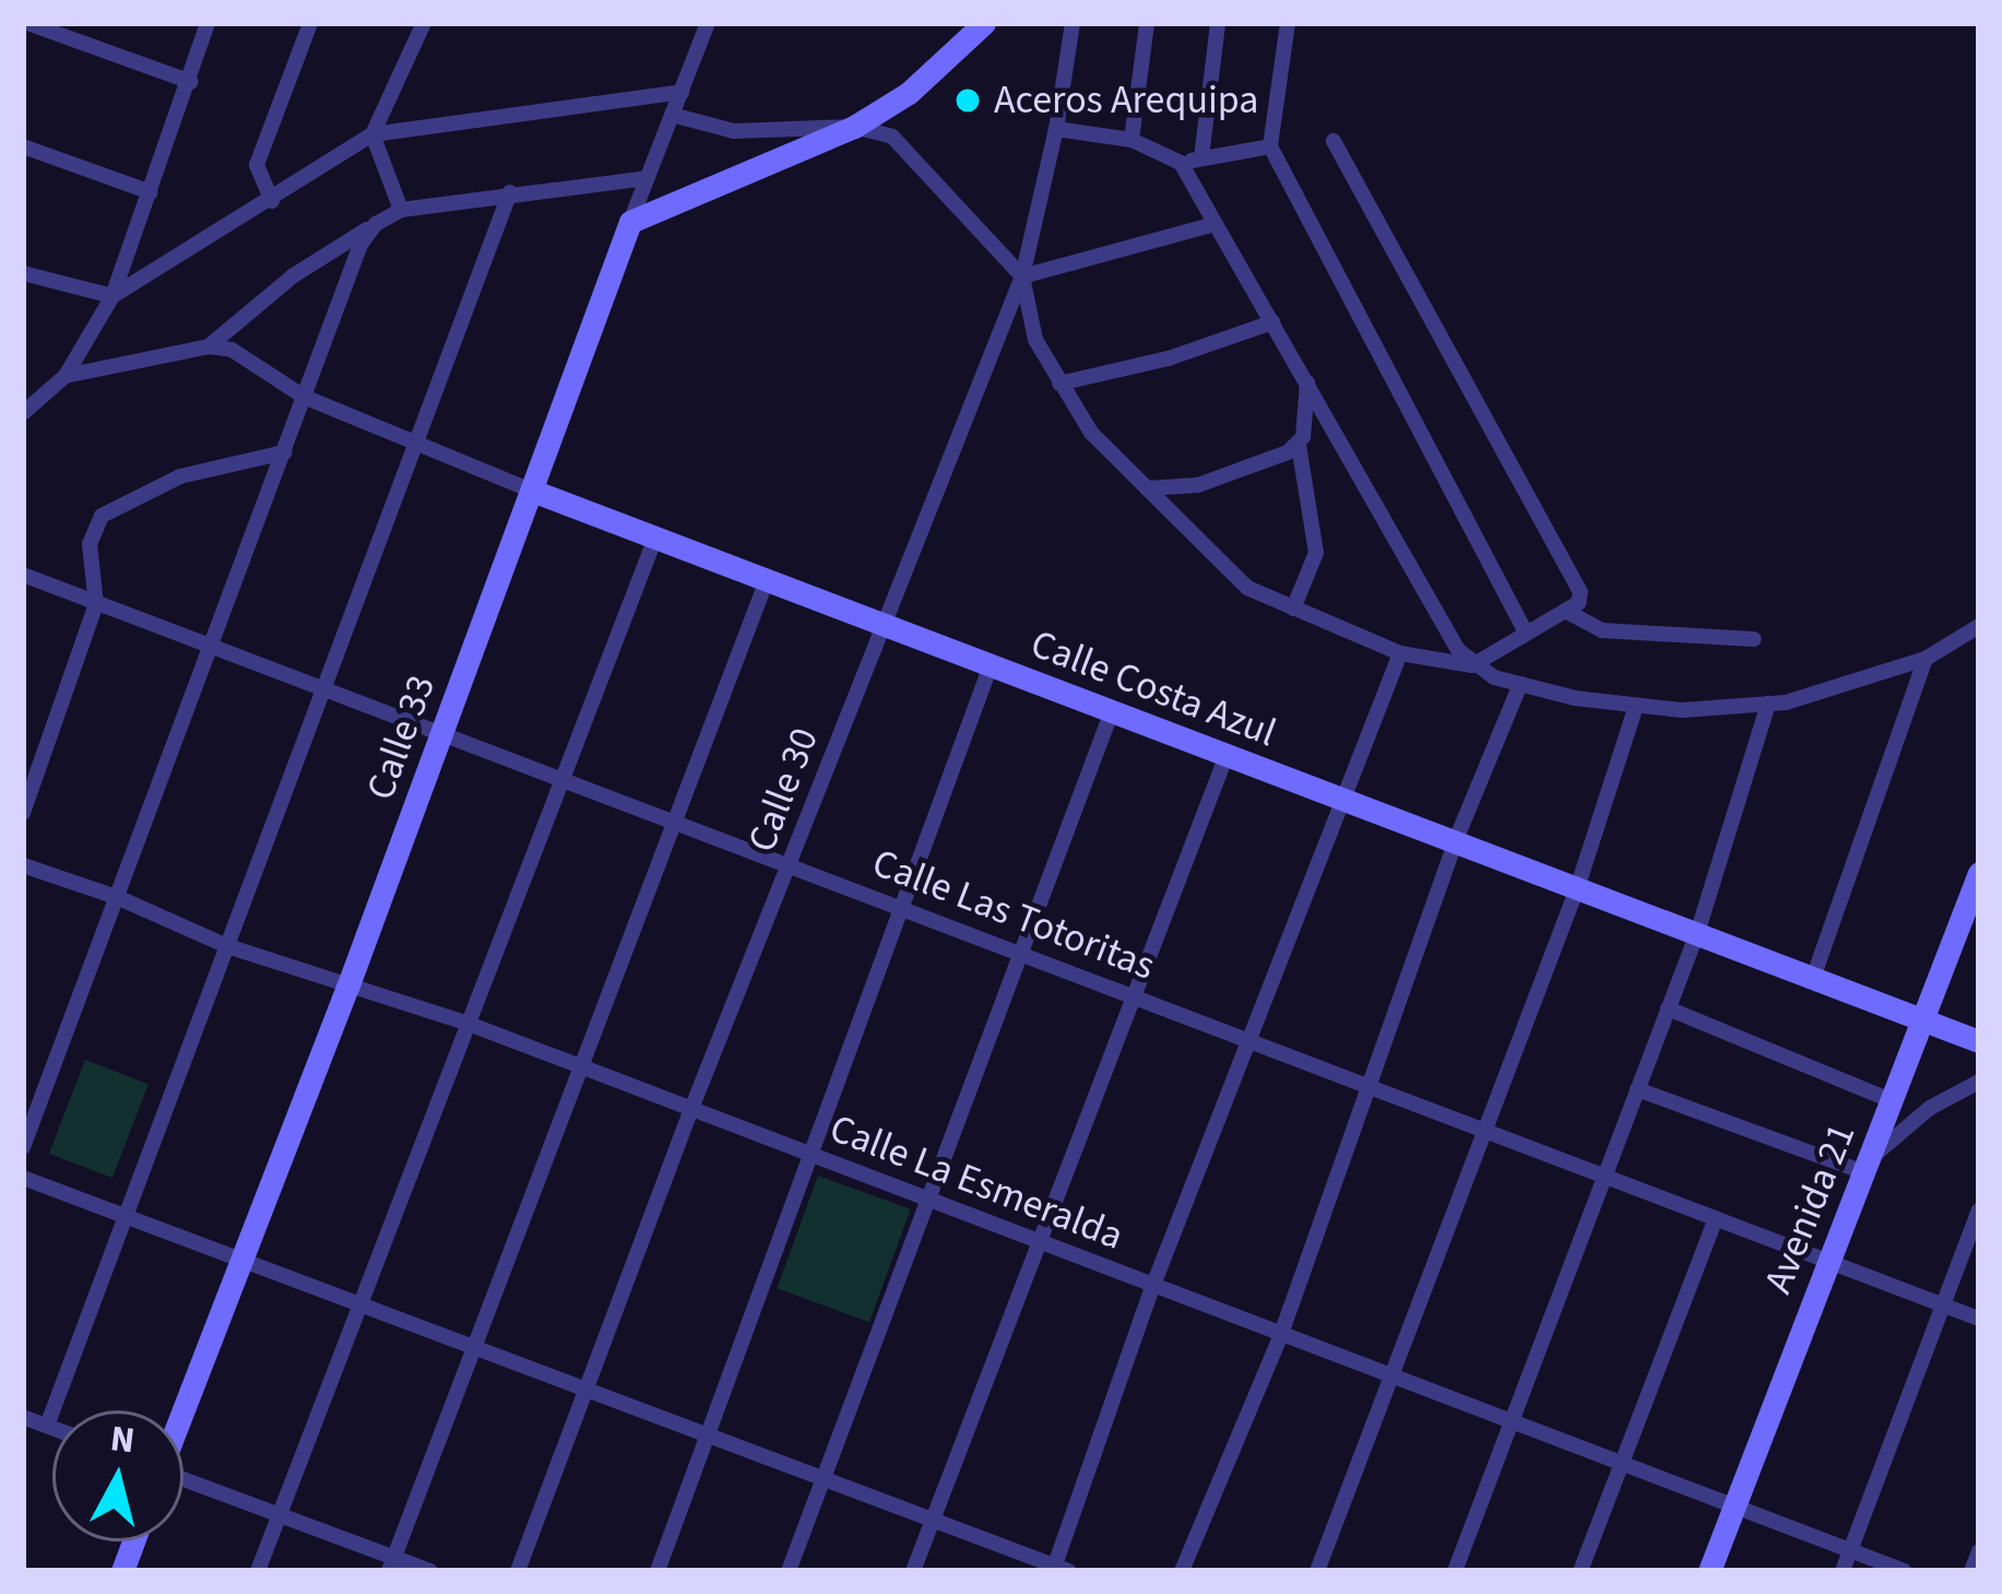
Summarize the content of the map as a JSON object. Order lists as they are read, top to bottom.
{
  "streets": {
    "street": [
      "Calle Costa Azul",
      "Calle 33",
      "Calle 30",
      "Calle Las Totoritas",
      "Calle La Esmeralda",
      "Avenida 21"
    ]
  },
  "crossings": [
    ["Calle Costa Azul", "Calle 33"],
    ["Calle Costa Azul", "Calle 30"],
    ["Calle Costa Azul", "Avenida 21"],
    ["Calle 33", "Calle Las Totoritas"],
    ["Calle 33", "Calle La Esmeralda"],
    ["Calle 30", "Calle Las Totoritas"],
    ["Calle 30", "Calle La Esmeralda"],
    ["Calle Las Totoritas", "Avenida 21"],
    ["Calle La Esmeralda", "Avenida 21"]
  ],
  "places": ["Aceros Arequipa"],
  "north": "top"
}
